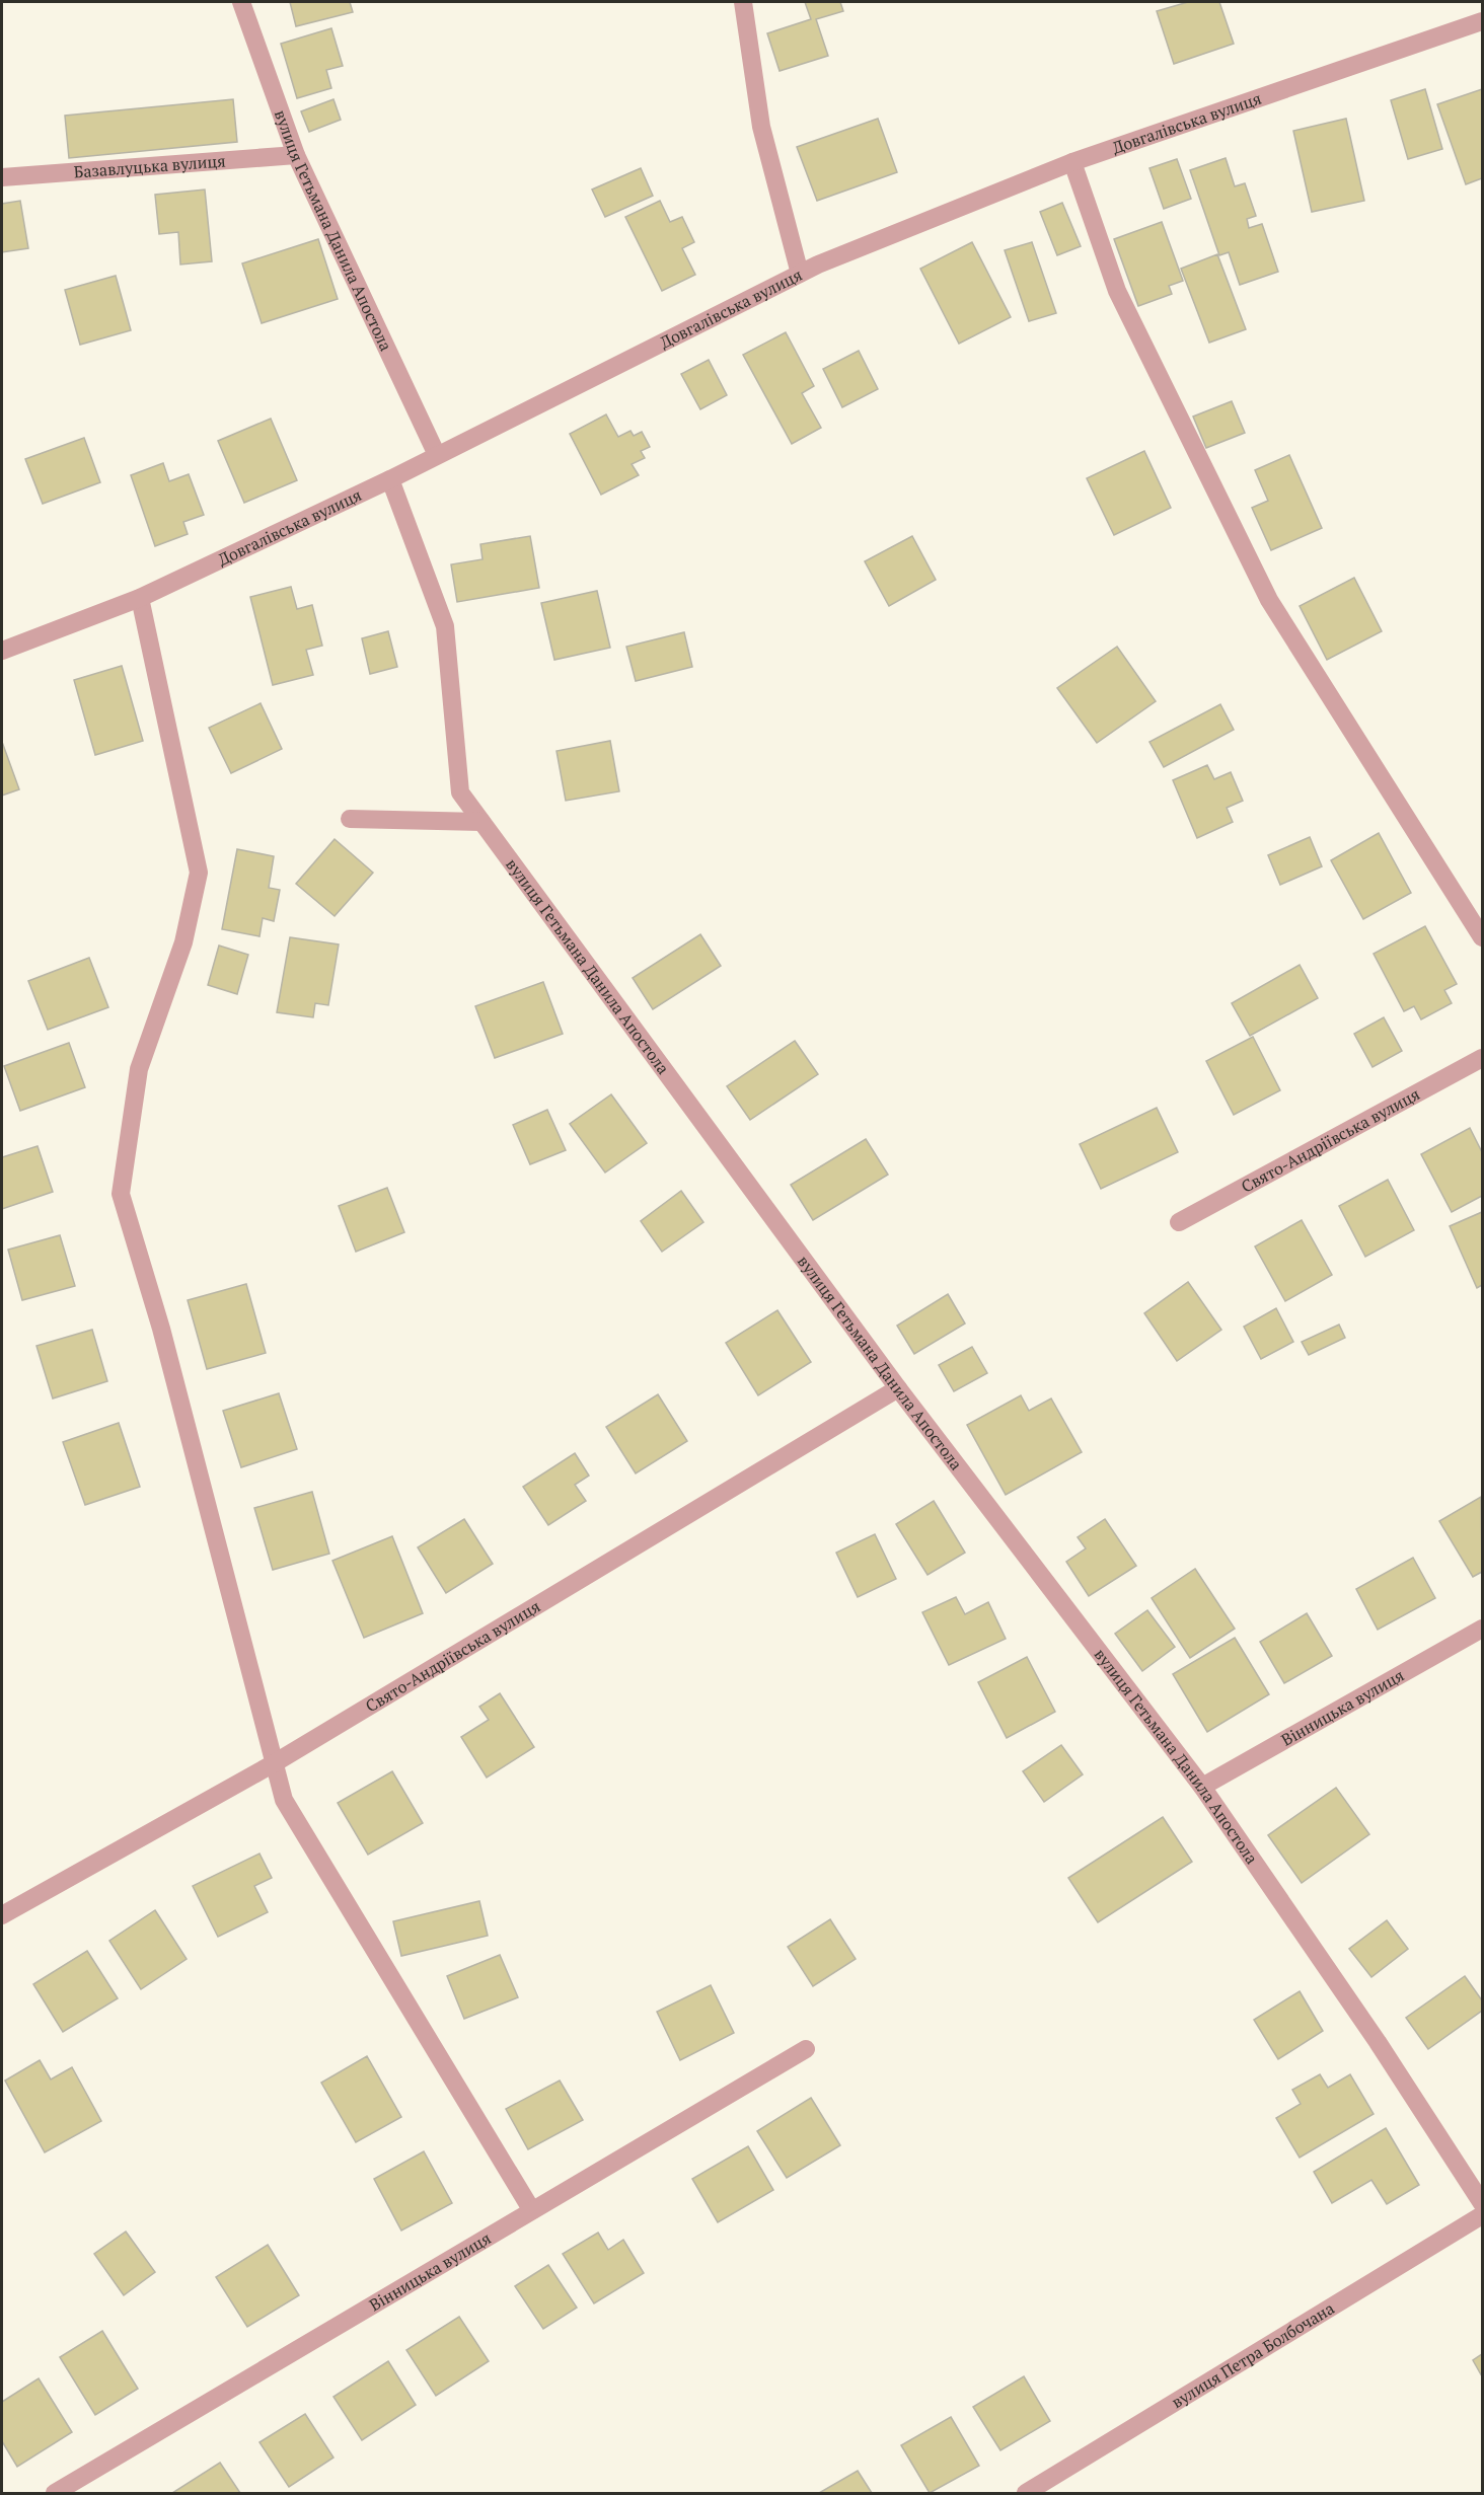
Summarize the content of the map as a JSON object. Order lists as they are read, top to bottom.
{
  "streets": {
    "street": [
      "Довгалівська вулиця",
      "Базавлуцька вулиця",
      "вулиця Гетьмана Данила Апостола",
      "Свято-Андріївська вулиця",
      "Вінницька вулиця",
      "вулиця Петра Болбочана"
    ]
  },
  "crossings": [
    ["Довгалівська вулиця", "вулиця Гетьмана Данила Апостола"],
    ["Базавлуцька вулиця", "вулиця Гетьмана Данила Апостола"],
    ["вулиця Гетьмана Данила Апостола", "Свято-Андріївська вулиця"],
    ["вулиця Гетьмана Данила Апостола", "Вінницька вулиця"]
  ]
}
